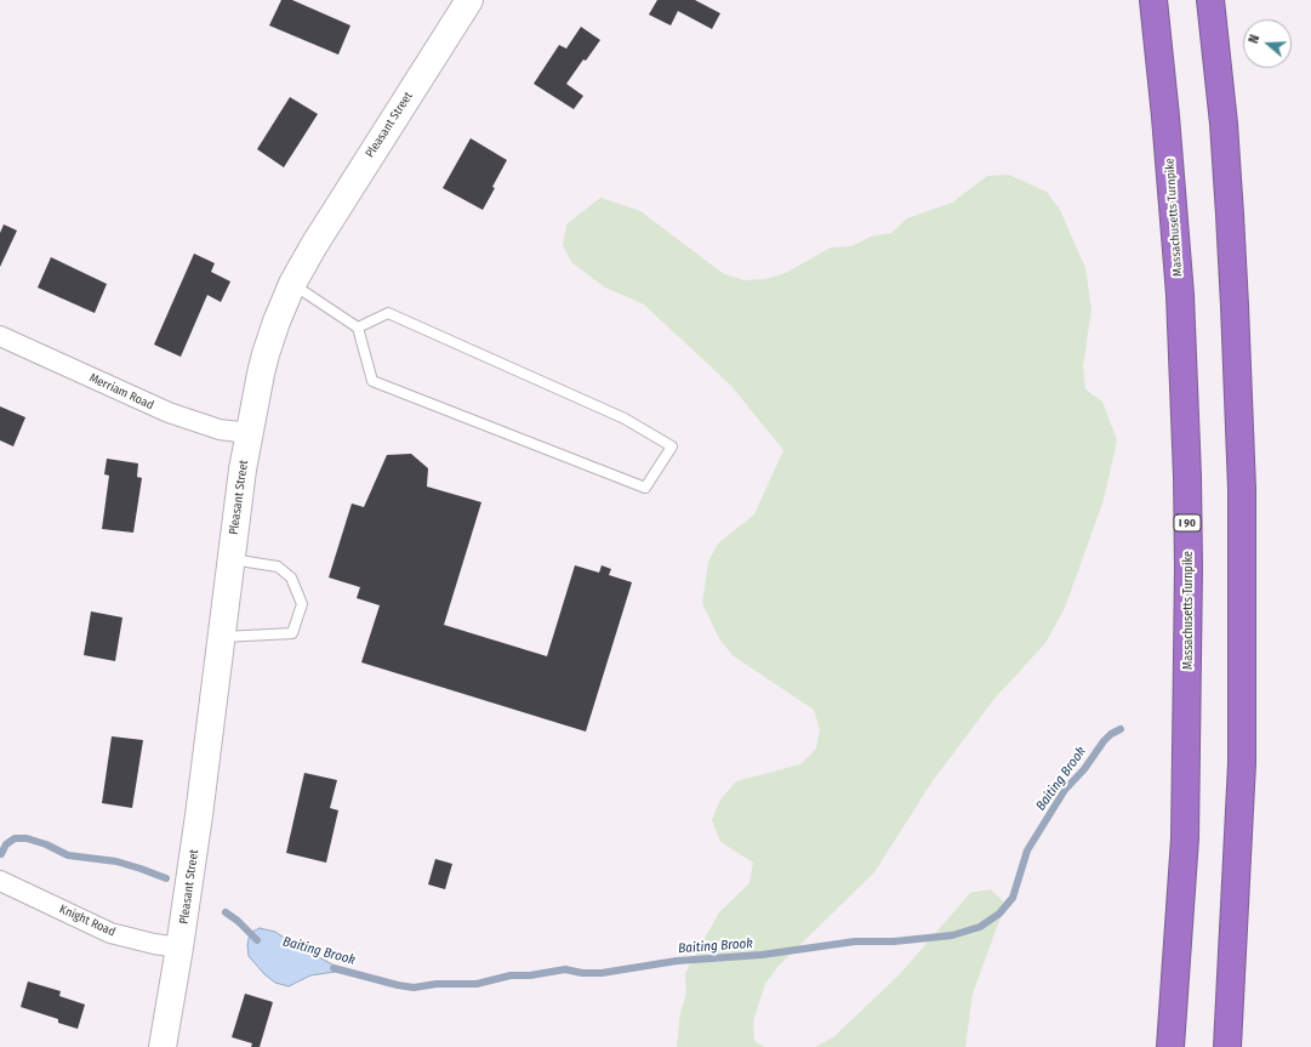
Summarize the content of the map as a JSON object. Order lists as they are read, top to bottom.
{
  "streets": {
    "highway": ["Massachusetts Turnpike", "I 90"],
    "main road": ["Pleasant Street"],
    "street": ["Merriam Road", "Knight Road"]
  },
  "crossings": [
    ["Pleasant Street", "Merriam Road"],
    ["Pleasant Street", "Knight Road"]
  ],
  "water": ["Baiting Brook"],
  "north": "left"
}
